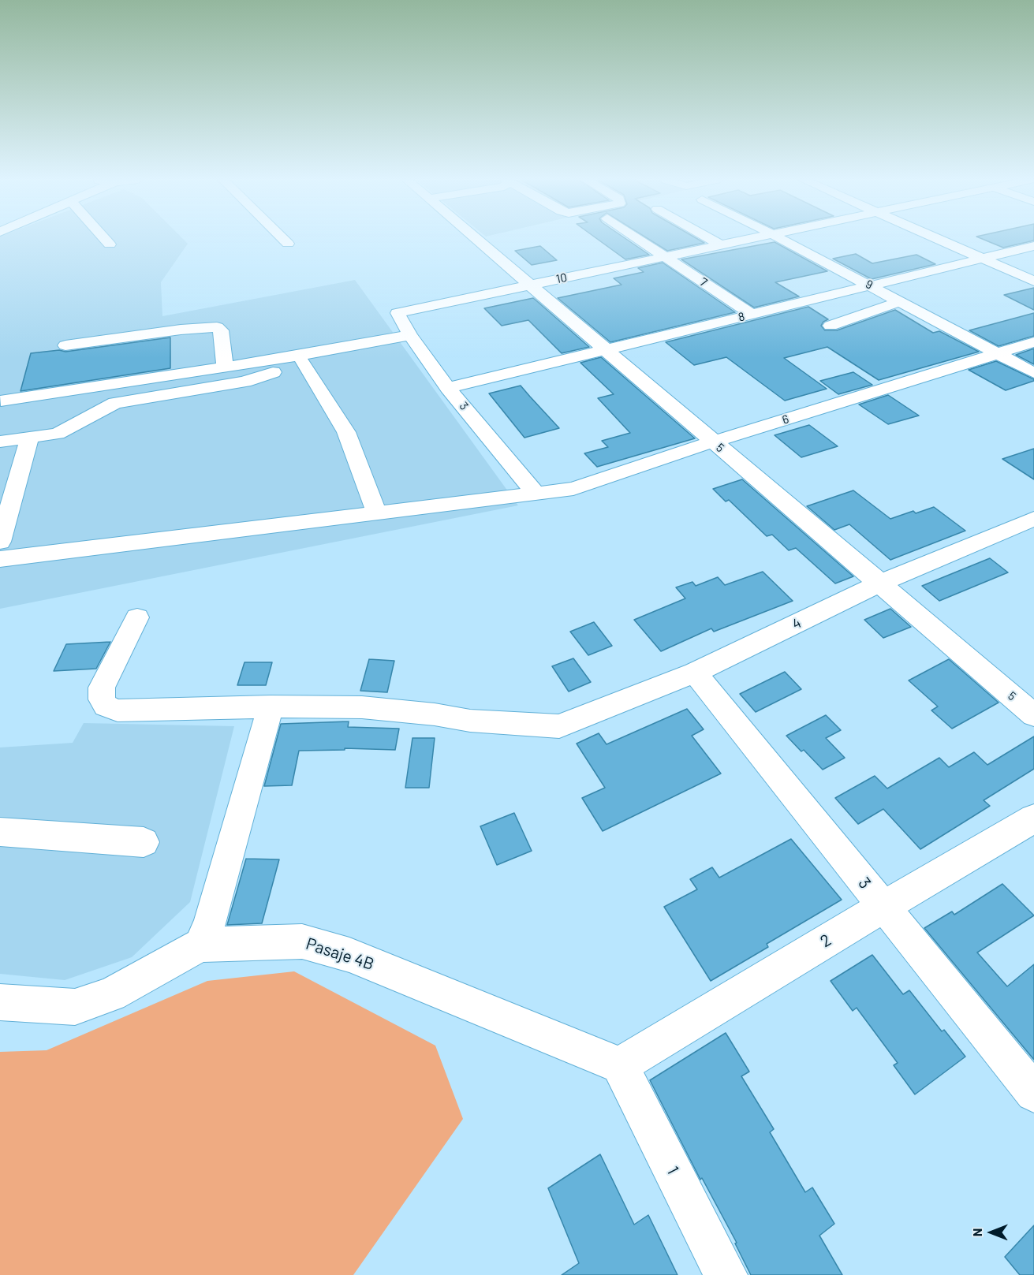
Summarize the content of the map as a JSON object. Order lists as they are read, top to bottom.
{
  "streets": {
    "street": [
      "10",
      "7",
      "9",
      "8",
      "3",
      "6",
      "5",
      "4",
      "2",
      "Pasaje 4B",
      "1"
    ]
  },
  "crossings": [
    ["10", "7"],
    ["10", "3"],
    ["10", "5"],
    ["7", "8"],
    ["9", "8"],
    ["9", "6"],
    ["8", "3"],
    ["8", "5"],
    ["3", "6"],
    ["3", "4"],
    ["3", "2"],
    ["6", "5"],
    ["5", "4"],
    ["2", "Pasaje 4B"],
    ["2", "1"],
    ["Pasaje 4B", "1"]
  ],
  "north": "left"
}
